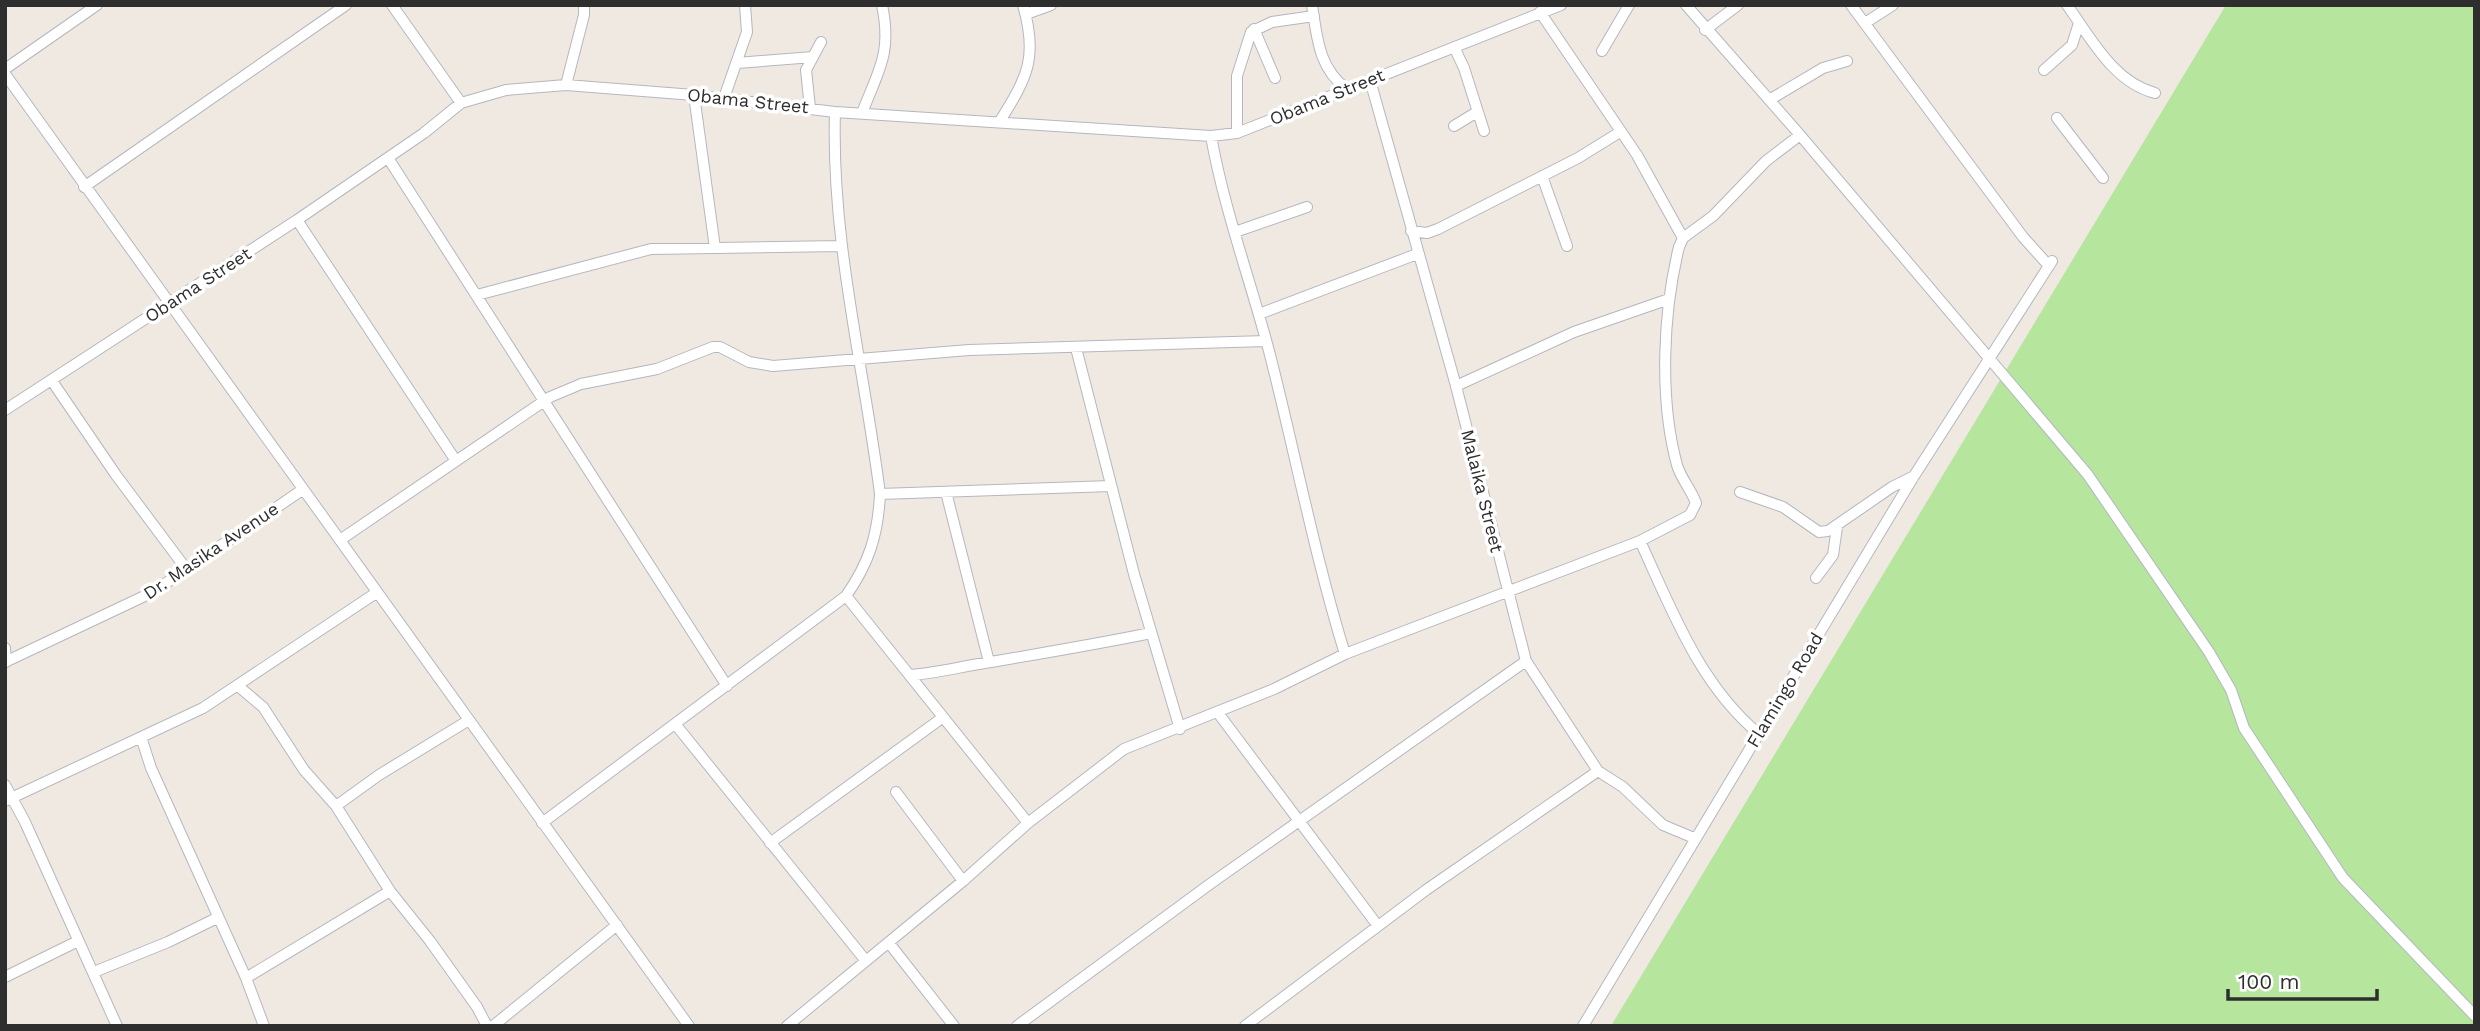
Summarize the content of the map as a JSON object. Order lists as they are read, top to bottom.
{
  "streets": {
    "street": [
      "Obama Street",
      "Malaika Street",
      "Dr. Masika Avenue",
      "Flamingo Road"
    ]
  },
  "crossings": [
    ["Obama Street", "Malaika Street"],
    ["Malaika Street", "Flamingo Road"]
  ],
  "scale_bar": "100 m"
}
